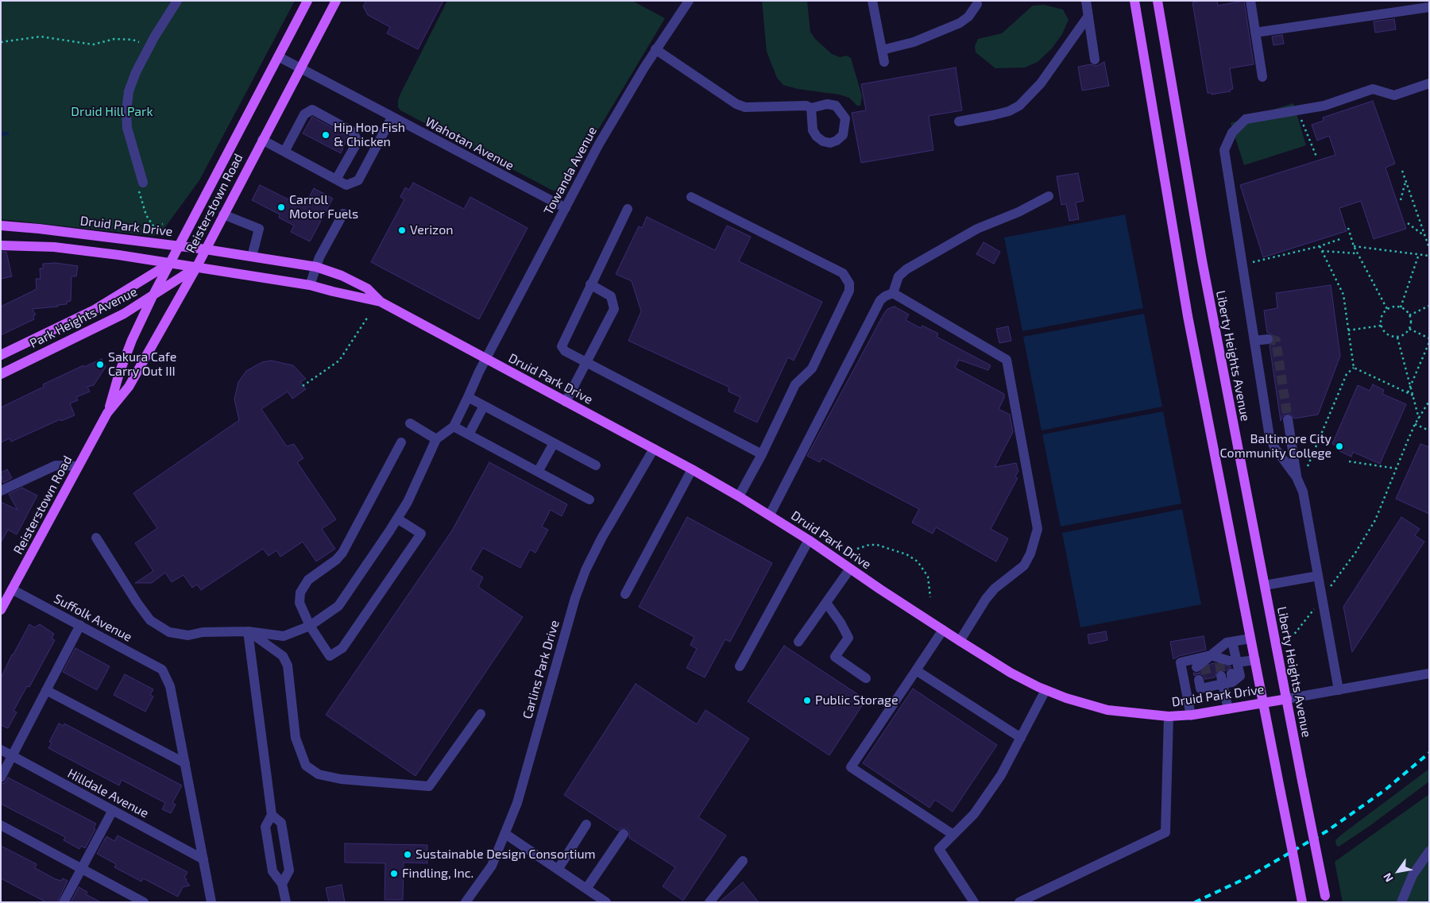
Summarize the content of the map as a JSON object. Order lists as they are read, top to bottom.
{
  "streets": {
    "main road": [
      "Reisterstown Road",
      "Druid Park Drive",
      "Park Heights Avenue",
      "Liberty Heights Avenue"
    ],
    "street": [
      "Wahotan Avenue",
      "Towanda Avenue",
      "Suffolk Avenue",
      "Carlins Park Drive",
      "Hilldale Avenue"
    ]
  },
  "crossings": [
    ["Wahotan Avenue", "Towanda Avenue"],
    ["Wahotan Avenue", "Reisterstown Road"],
    ["Towanda Avenue", "Druid Park Drive"],
    ["Reisterstown Road", "Druid Park Drive"],
    ["Reisterstown Road", "Park Heights Avenue"],
    ["Reisterstown Road", "Suffolk Avenue"],
    ["Druid Park Drive", "Park Heights Avenue"],
    ["Druid Park Drive", "Liberty Heights Avenue"],
    ["Druid Park Drive", "Carlins Park Drive"]
  ],
  "parks": ["Druid Hill Park"],
  "places": [
    "Hip Hop Fish & Chicken",
    "Carroll Motor Fuels",
    "Verizon",
    "Sakura Cafe Carry Out III",
    "Baltimore City Community College",
    "Public Storage",
    "Sustainable Design Consortium",
    "Findling, Inc."
  ],
  "north": "bottom left"
}
